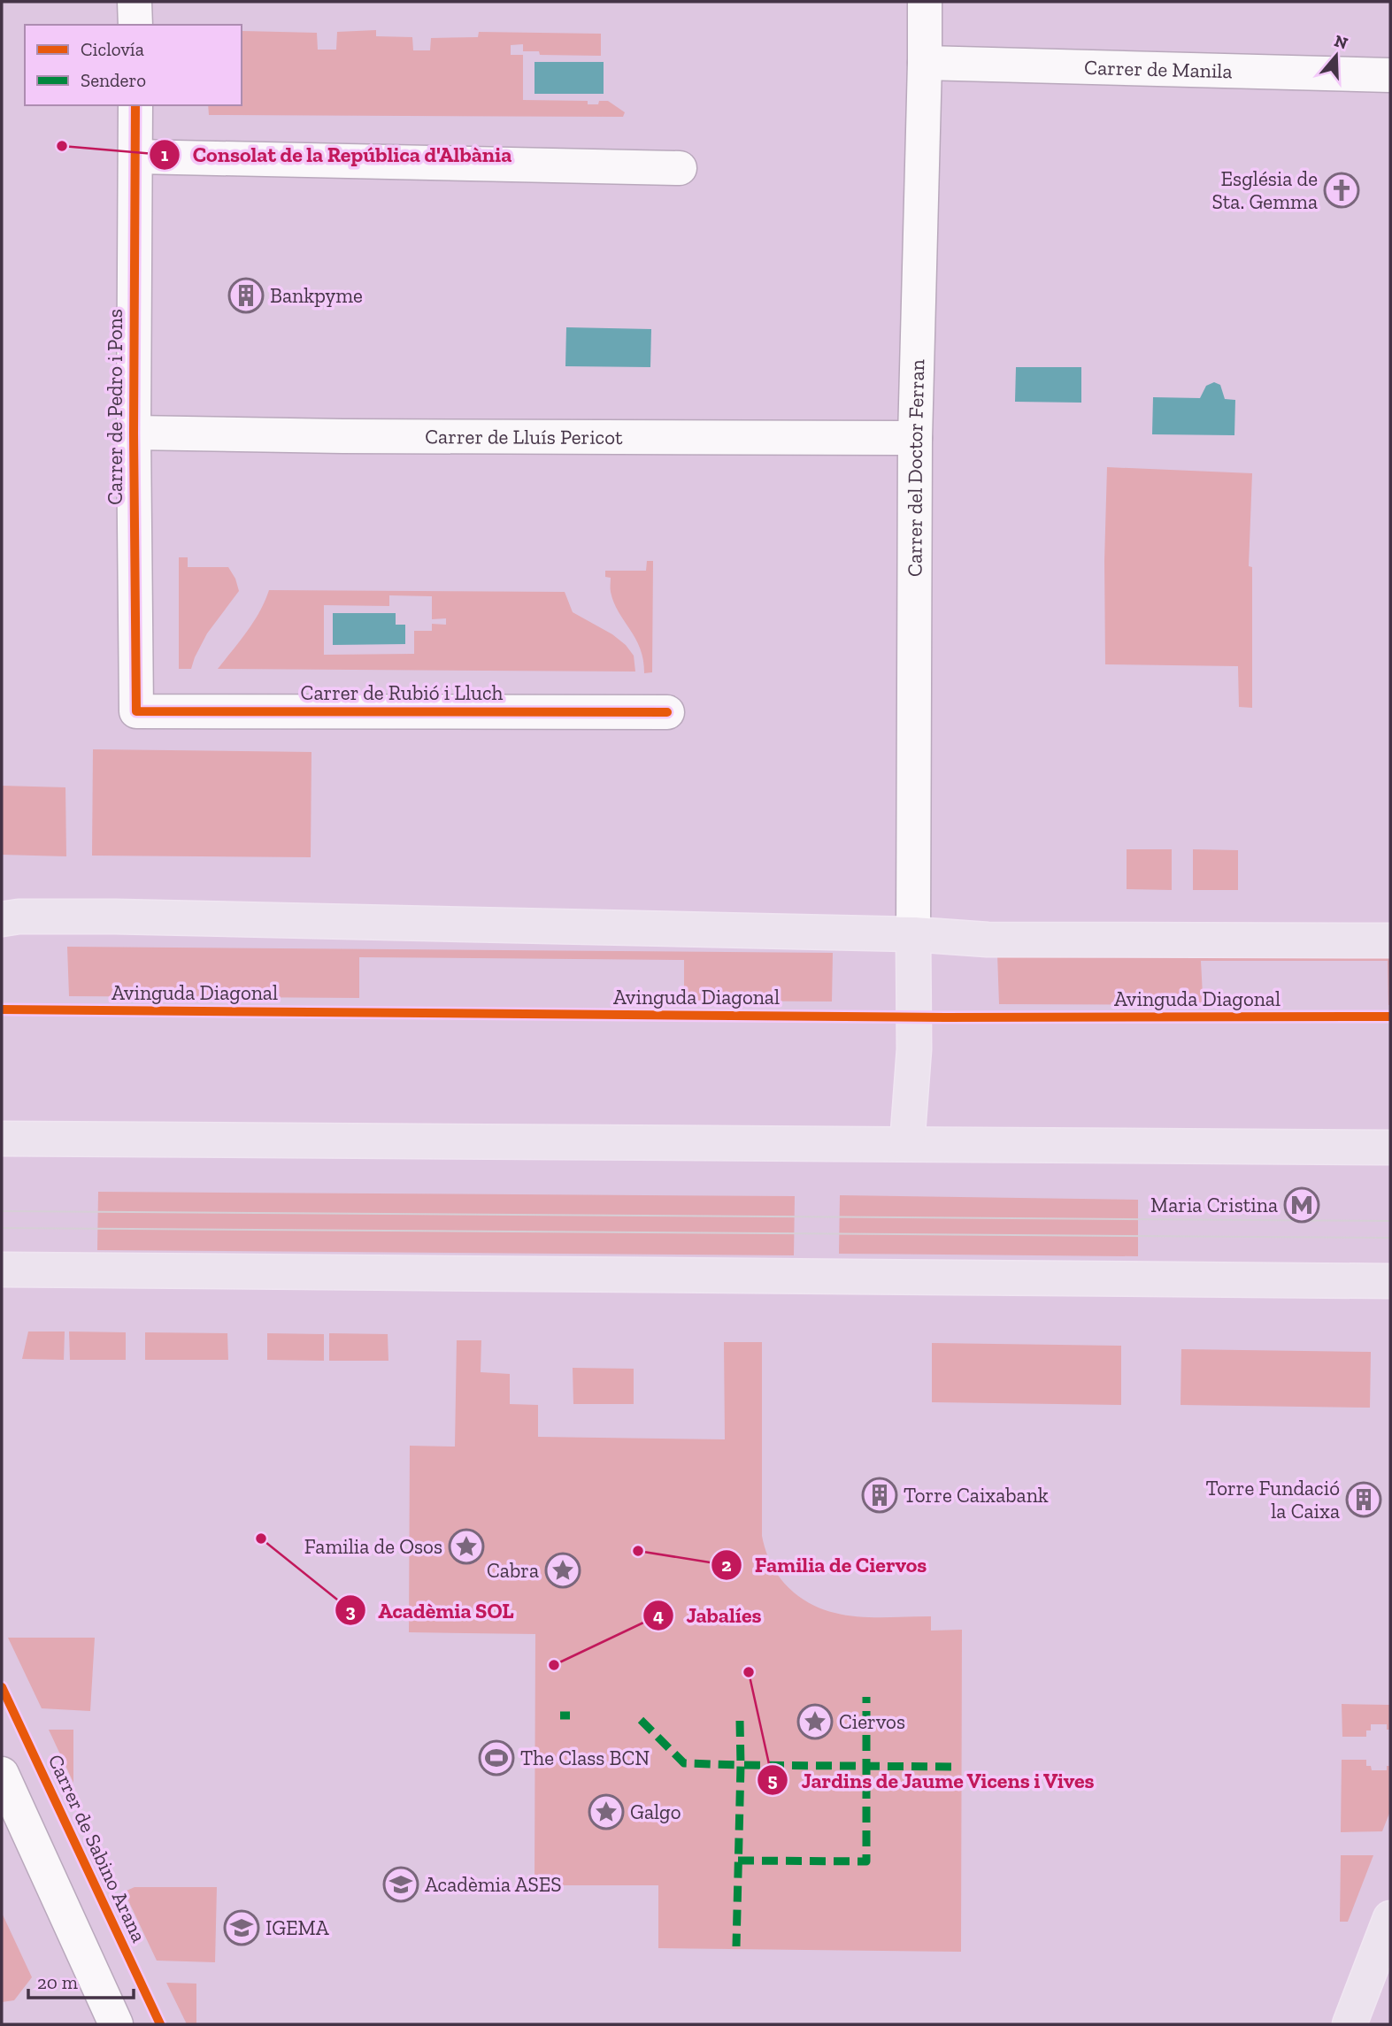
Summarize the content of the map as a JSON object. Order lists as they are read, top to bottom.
{
  "streets": {
    "street": [
      "Carrer de Manila",
      "Carrer de Pedro i Pons",
      "Carrer de Lluís Pericot",
      "Carrer del Doctor Ferran",
      "Carrer de Rubió i Lluch"
    ],
    "cycle path": ["Avinguda Diagonal", "Carrer de Sabino Arana"]
  },
  "crossings": [
    ["Carrer de Manila", "Carrer del Doctor Ferran"],
    ["Carrer de Pedro i Pons", "Carrer de Lluís Pericot"],
    ["Carrer de Pedro i Pons", "Carrer de Rubió i Lluch"],
    ["Carrer de Lluís Pericot", "Carrer del Doctor Ferran"]
  ],
  "places": {
    "other": [
      "Consolat de la República d'Albània",
      "Acadèmia SOL",
      "Familia de Ciervos",
      "Jabalíes",
      "Jardins de Jaume Vicens i Vives"
    ],
    "church": ["Església de Sta. Gemma"],
    "building": ["Bankpyme", "Torre Caixabank", "Torre Fundació la Caixa"],
    "metro station": ["Maria Cristina"],
    "place": [
      "Familia de Osos",
      "Cabra",
      "Ciervos",
      "Galgo"
    ],
    "sports": ["The Class BCN"],
    "school or university": ["Acadèmia ASES", "IGEMA"]
  },
  "legend": ["Ciclovía", "Sendero"],
  "scale_bar": "20 m",
  "north": "top"
}
